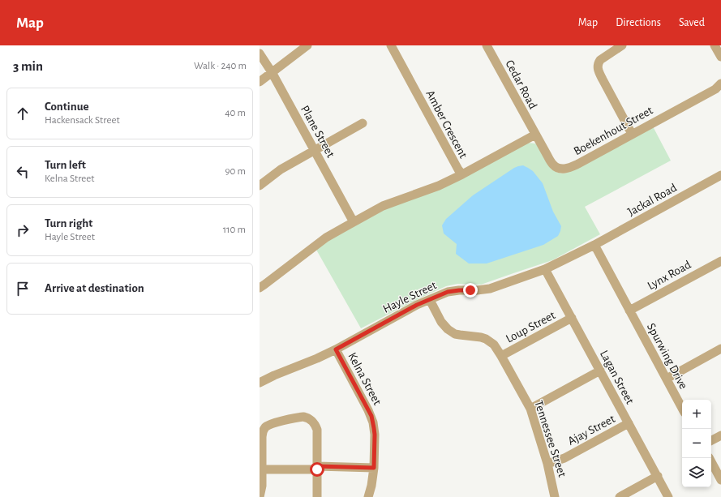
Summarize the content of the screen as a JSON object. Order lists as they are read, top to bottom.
{
  "streets": {
    "street": [
      "Cedar Road",
      "Amber Crescent",
      "Boekenhout Street",
      "Plane Street",
      "Jackal Road",
      "Lynx Road",
      "Hayle Street",
      "Loup Street",
      "Spurwing Drive",
      "Lagan Street",
      "Kelna Street",
      "Ajay Street",
      "Tennessee Street"
    ]
  },
  "crossings": [
    ["Cedar Road", "Amber Crescent"],
    ["Cedar Road", "Boekenhout Street"],
    ["Amber Crescent", "Boekenhout Street"],
    ["Jackal Road", "Hayle Street"],
    ["Jackal Road", "Spurwing Drive"],
    ["Lynx Road", "Spurwing Drive"],
    ["Hayle Street", "Spurwing Drive"],
    ["Hayle Street", "Lagan Street"],
    ["Hayle Street", "Kelna Street"],
    ["Hayle Street", "Tennessee Street"],
    ["Loup Street", "Lagan Street"],
    ["Loup Street", "Tennessee Street"],
    ["Lagan Street", "Ajay Street"],
    ["Ajay Street", "Tennessee Street"]
  ],
  "page": {
    "header": "Map",
    "nav": ["Map", "Directions", "Saved"],
    "heading": ["3 min", "Walk · 240 m"],
    "list": [
      ["Continue", "Hackensack Street", "40 m"],
      ["Turn left", "Kelna Street", "90 m"],
      ["Turn right", "Hayle Street", "110 m"],
      "Arrive at destination"
    ],
    "map_buttons": ["+", "−"]
  }
}
